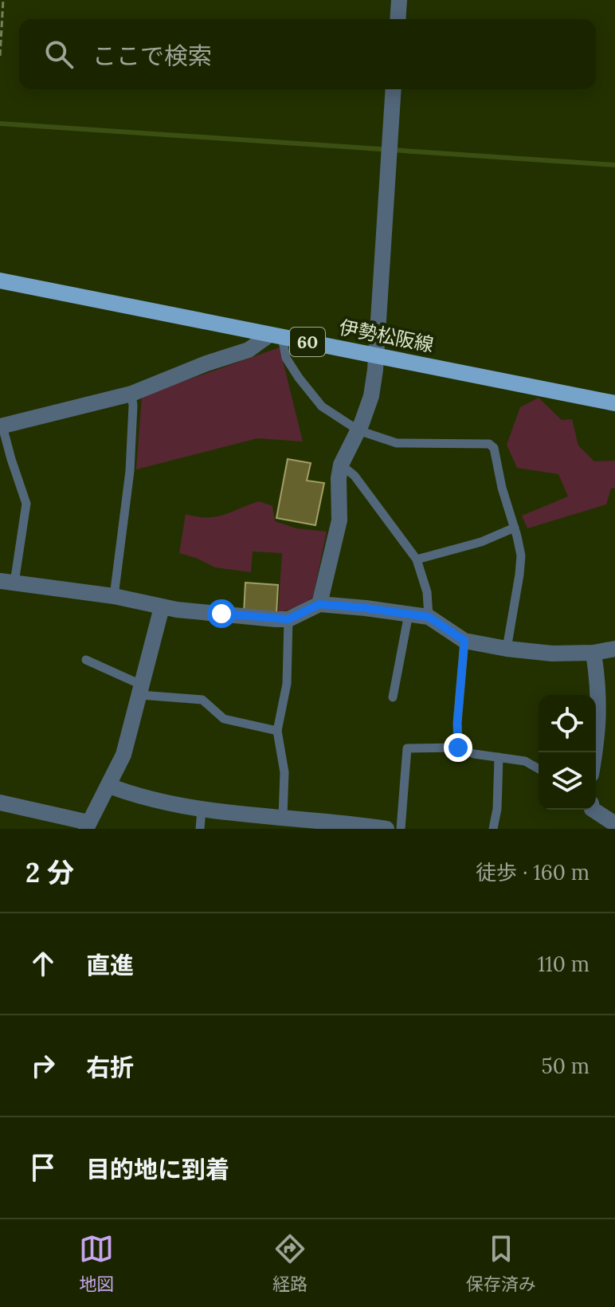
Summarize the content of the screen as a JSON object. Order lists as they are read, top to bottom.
{
  "streets": {
    "main road": ["伊勢松阪線", "60"]
  },
  "page": {
    "search": "ここで検索",
    "heading": ["2 分", "徒歩 · 160 m"],
    "list": [
      ["直進", "110 m"],
      ["右折", "50 m"],
      "目的地に到着"
    ],
    "nav": ["地図", "経路", "保存済み"]
  }
}
